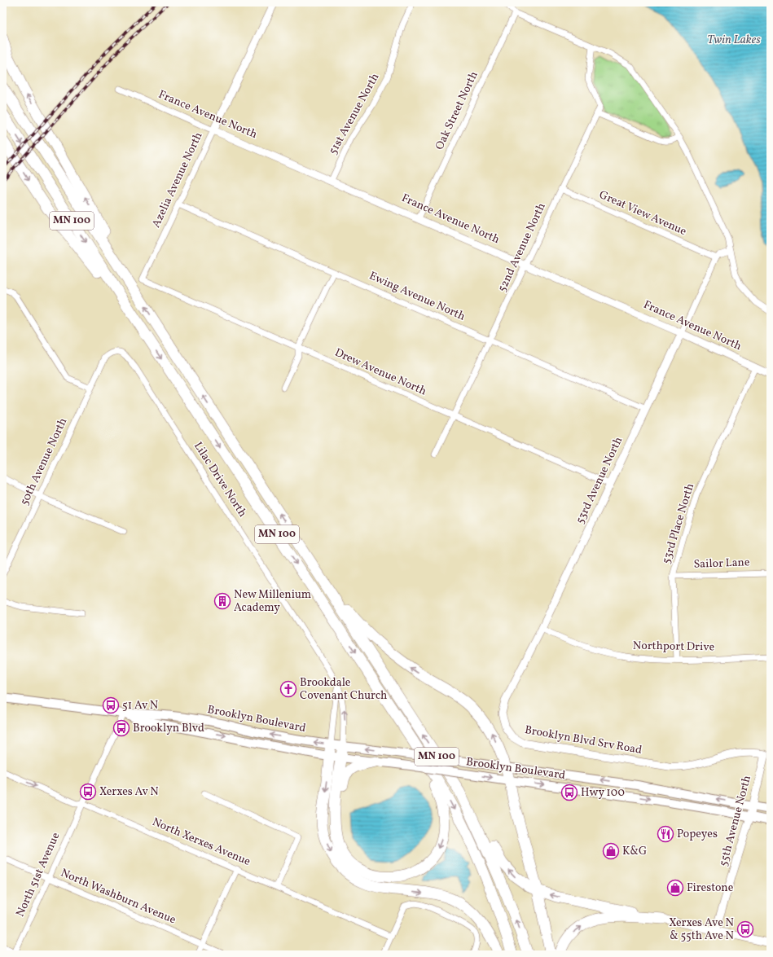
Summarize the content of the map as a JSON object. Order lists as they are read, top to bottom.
{
  "streets": {
    "highway": ["MN 100"],
    "main road": ["Brooklyn Boulevard"],
    "street": [
      "Oak Street North",
      "51st Avenue North",
      "France Avenue North",
      "Azelia Avenue North",
      "Great View Avenue",
      "52nd Avenue North",
      "Ewing Avenue North",
      "Drew Avenue North",
      "50th Avenue North",
      "Lilac Drive North",
      "53rd Avenue North",
      "53rd Place North",
      "Sailor Lane",
      "Northport Drive",
      "Brooklyn Blvd Srv Road",
      "55th Avenue North",
      "North Xerxes Avenue",
      "North 51st Avenue",
      "North Washburn Avenue"
    ]
  },
  "crossings": [
    ["Oak Street North", "France Avenue North"],
    ["51st Avenue North", "France Avenue North"],
    ["France Avenue North", "Azelia Avenue North"],
    ["France Avenue North", "52nd Avenue North"],
    ["France Avenue North", "53rd Avenue North"],
    ["France Avenue North", "53rd Place North"],
    ["Azelia Avenue North", "Ewing Avenue North"],
    ["Azelia Avenue North", "Drew Avenue North"],
    ["Great View Avenue", "52nd Avenue North"],
    ["Great View Avenue", "53rd Avenue North"],
    ["52nd Avenue North", "Ewing Avenue North"],
    ["52nd Avenue North", "Drew Avenue North"],
    ["Ewing Avenue North", "53rd Avenue North"],
    ["Drew Avenue North", "53rd Avenue North"],
    ["50th Avenue North", "Lilac Drive North"],
    ["Lilac Drive North", "Brooklyn Boulevard"],
    ["53rd Avenue North", "Northport Drive"],
    ["53rd Avenue North", "Brooklyn Blvd Srv Road"],
    ["53rd Place North", "Sailor Lane"],
    ["53rd Place North", "Northport Drive"],
    ["Brooklyn Boulevard", "55th Avenue North"],
    ["Brooklyn Blvd Srv Road", "55th Avenue North"],
    ["North Xerxes Avenue", "North 51st Avenue"],
    ["North 51st Avenue", "North Washburn Avenue"]
  ],
  "water": ["Twin Lakes"],
  "places": {
    "building": ["New Millenium Academy"],
    "church": ["Brookdale Covenant Church"],
    "bus stop": [
      "51 Av N",
      "Brooklyn Blvd",
      "Xerxes Av N",
      "Hwy 100",
      "Xerxes Ave N & 55th Ave N"
    ],
    "restaurant": ["Popeyes"],
    "shop": ["K&G", "Firestone"]
  }
}
